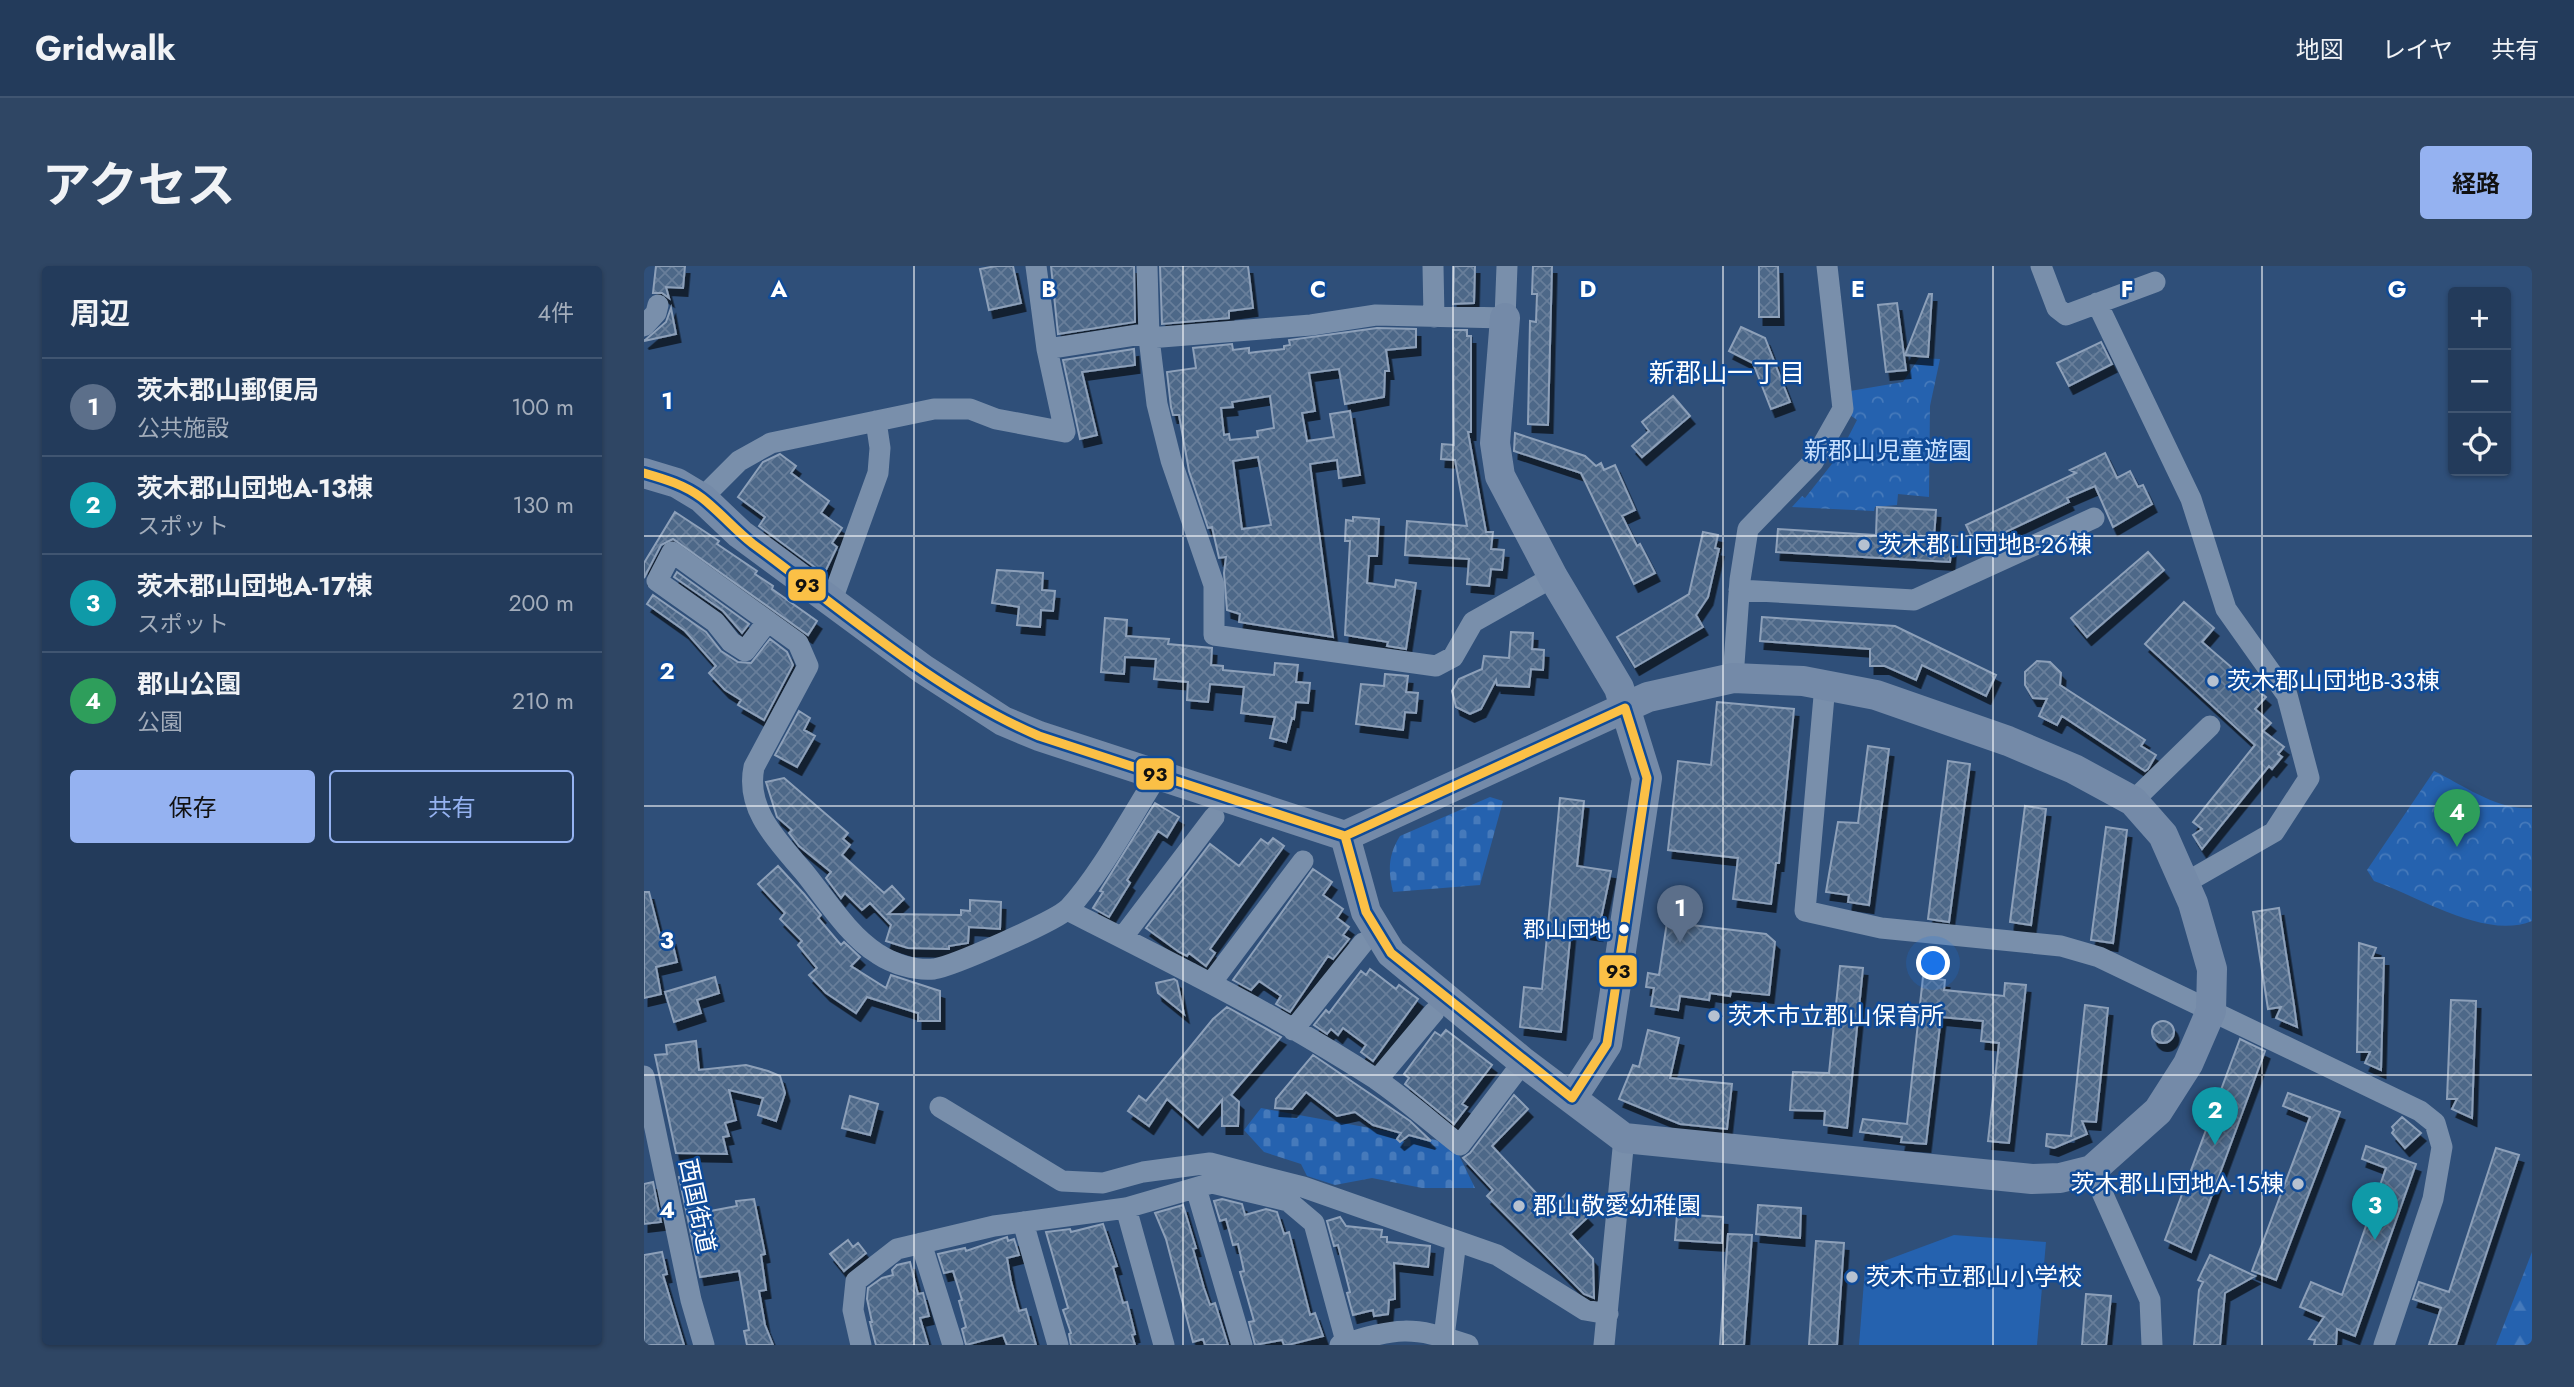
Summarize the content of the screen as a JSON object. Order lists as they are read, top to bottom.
{
  "streets": {
    "street": ["西国街道"]
  },
  "districts": ["新郡山一丁目"],
  "parks": ["新郡山児童遊園"],
  "places": [
    "茨木郡山団地B-26棟",
    "茨木郡山団地B-33棟",
    "郡山団地",
    "茨木市立郡山保育所",
    "茨木郡山団地A-15棟",
    "郡山敬愛幼稚園",
    "茨木市立郡山小学校"
  ],
  "lines": ["transit line 93"],
  "page": {
    "header": "Gridwalk",
    "nav": ["地図", "レイヤ", "共有"],
    "title": "アクセス",
    "buttons": [
      "経路",
      ["保存", "共有"]
    ],
    "heading": ["周辺", "4件"],
    "map_buttons": ["+", "−"],
    "list": [
      {
        "mark": "1",
        "name": "茨木郡山郵便局",
        "note": "公共施設",
        "value": "100 m"
      },
      {
        "mark": "2",
        "name": "茨木郡山団地A-13棟",
        "note": "スポット",
        "value": "130 m"
      },
      {
        "mark": "3",
        "name": "茨木郡山団地A-17棟",
        "note": "スポット",
        "value": "200 m"
      },
      {
        "mark": "4",
        "name": "郡山公園",
        "note": "公園",
        "value": "210 m"
      }
    ],
    "pins": [
      "4",
      "1",
      "2",
      "3"
    ]
  },
  "grid": {
    "columns": [
      "A",
      "B",
      "C",
      "D",
      "E",
      "F",
      "G"
    ],
    "rows": [
      "1",
      "2",
      "3",
      "4"
    ]
  }
}
